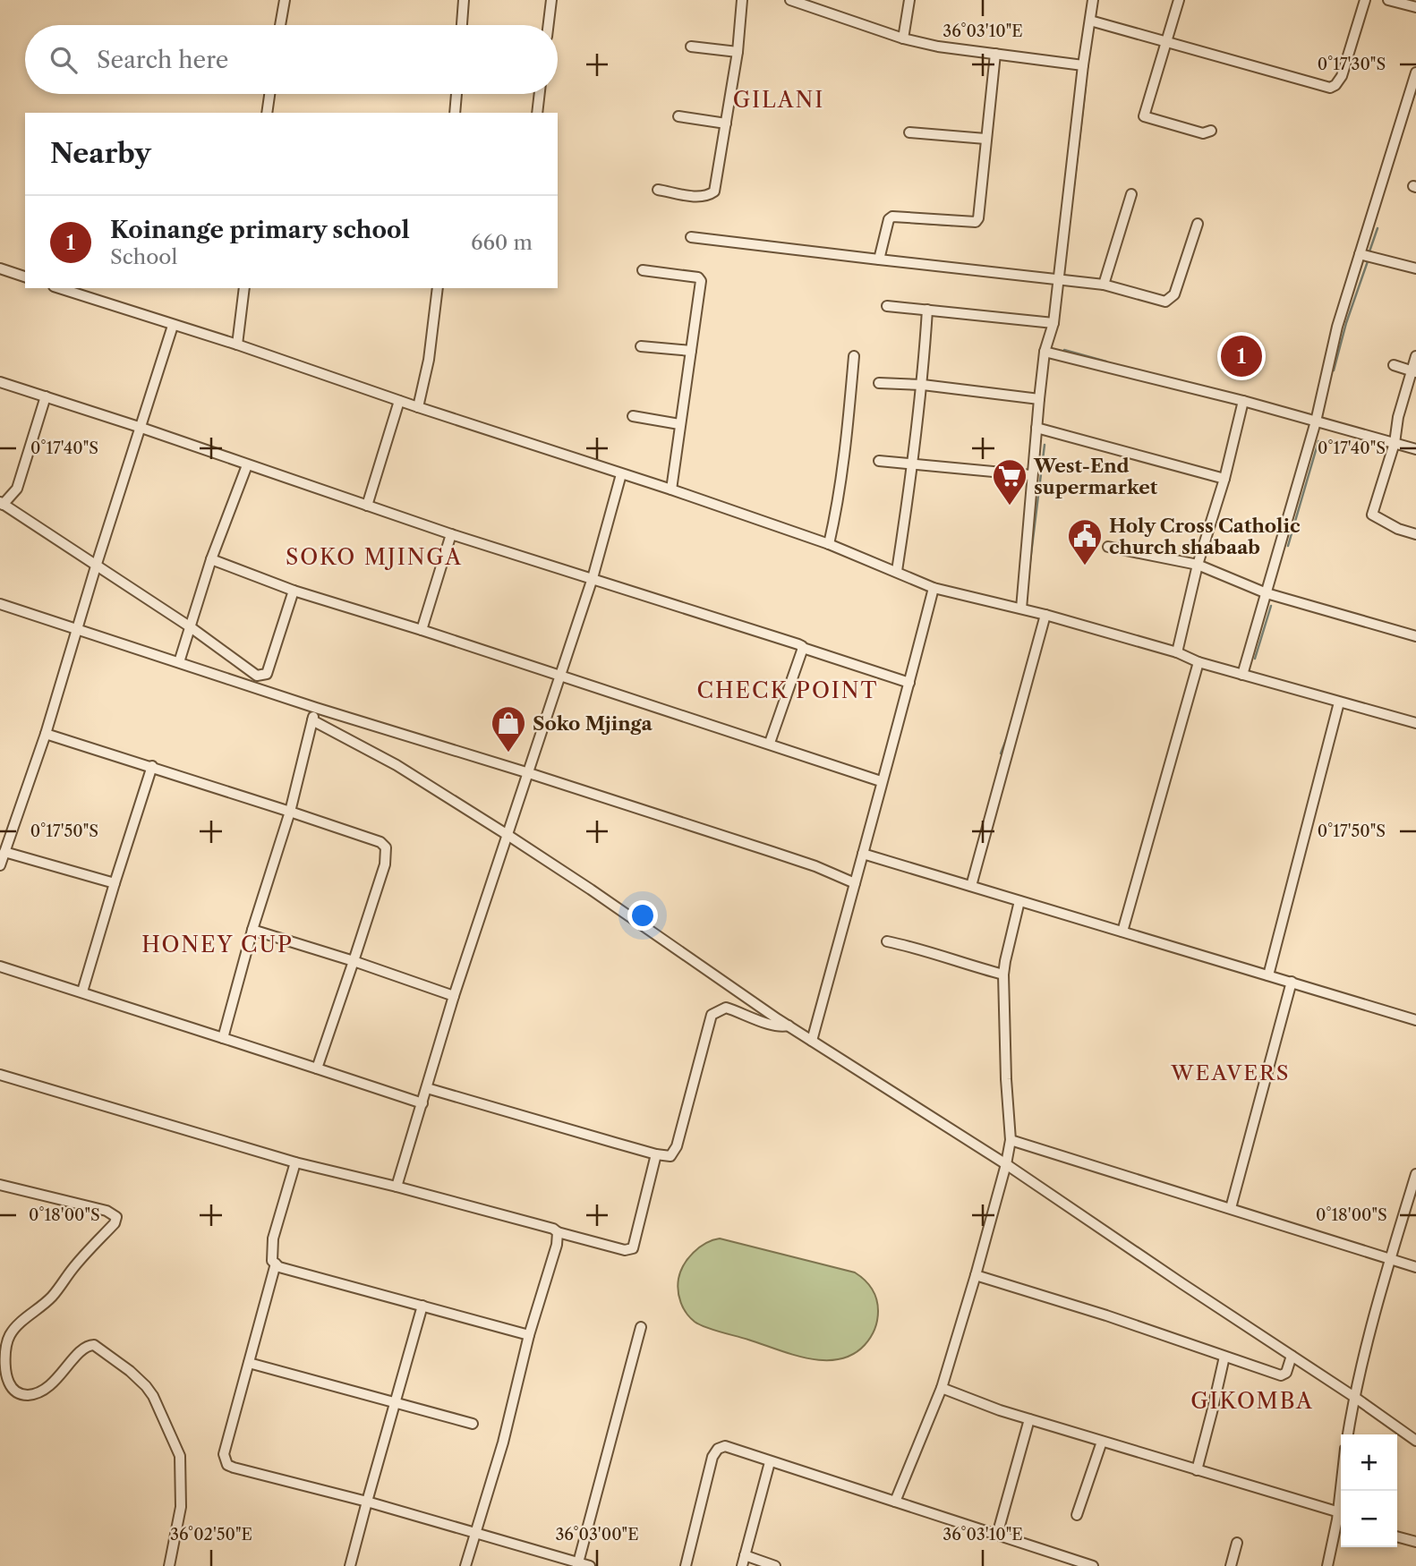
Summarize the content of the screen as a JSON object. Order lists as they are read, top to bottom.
{
  "districts": [
    "GILANI",
    "SOKO MJINGA",
    "CHECK POINT",
    "HONEY CUP",
    "WEAVERS",
    "GIKOMBA"
  ],
  "places": {
    "supermarket": ["West-End supermarket"],
    "public building": ["Holy Cross Catholic church shabaab"],
    "shop": ["Soko Mjinga"]
  },
  "page": {
    "search": "Search here",
    "heading": "Nearby",
    "list": [
      {
        "mark": "1",
        "name": "Koinange primary school",
        "note": "School",
        "value": "660 m"
      }
    ],
    "pins": "1",
    "map_buttons": ["+", "−"]
  },
  "coordinates": [
    "36°03'10\"E",
    "0°17'30\"S",
    "0°17'40\"S",
    "0°17'50\"S",
    "0°18'00\"S",
    "36°02'50\"E",
    "36°03'00\"E"
  ]
}
